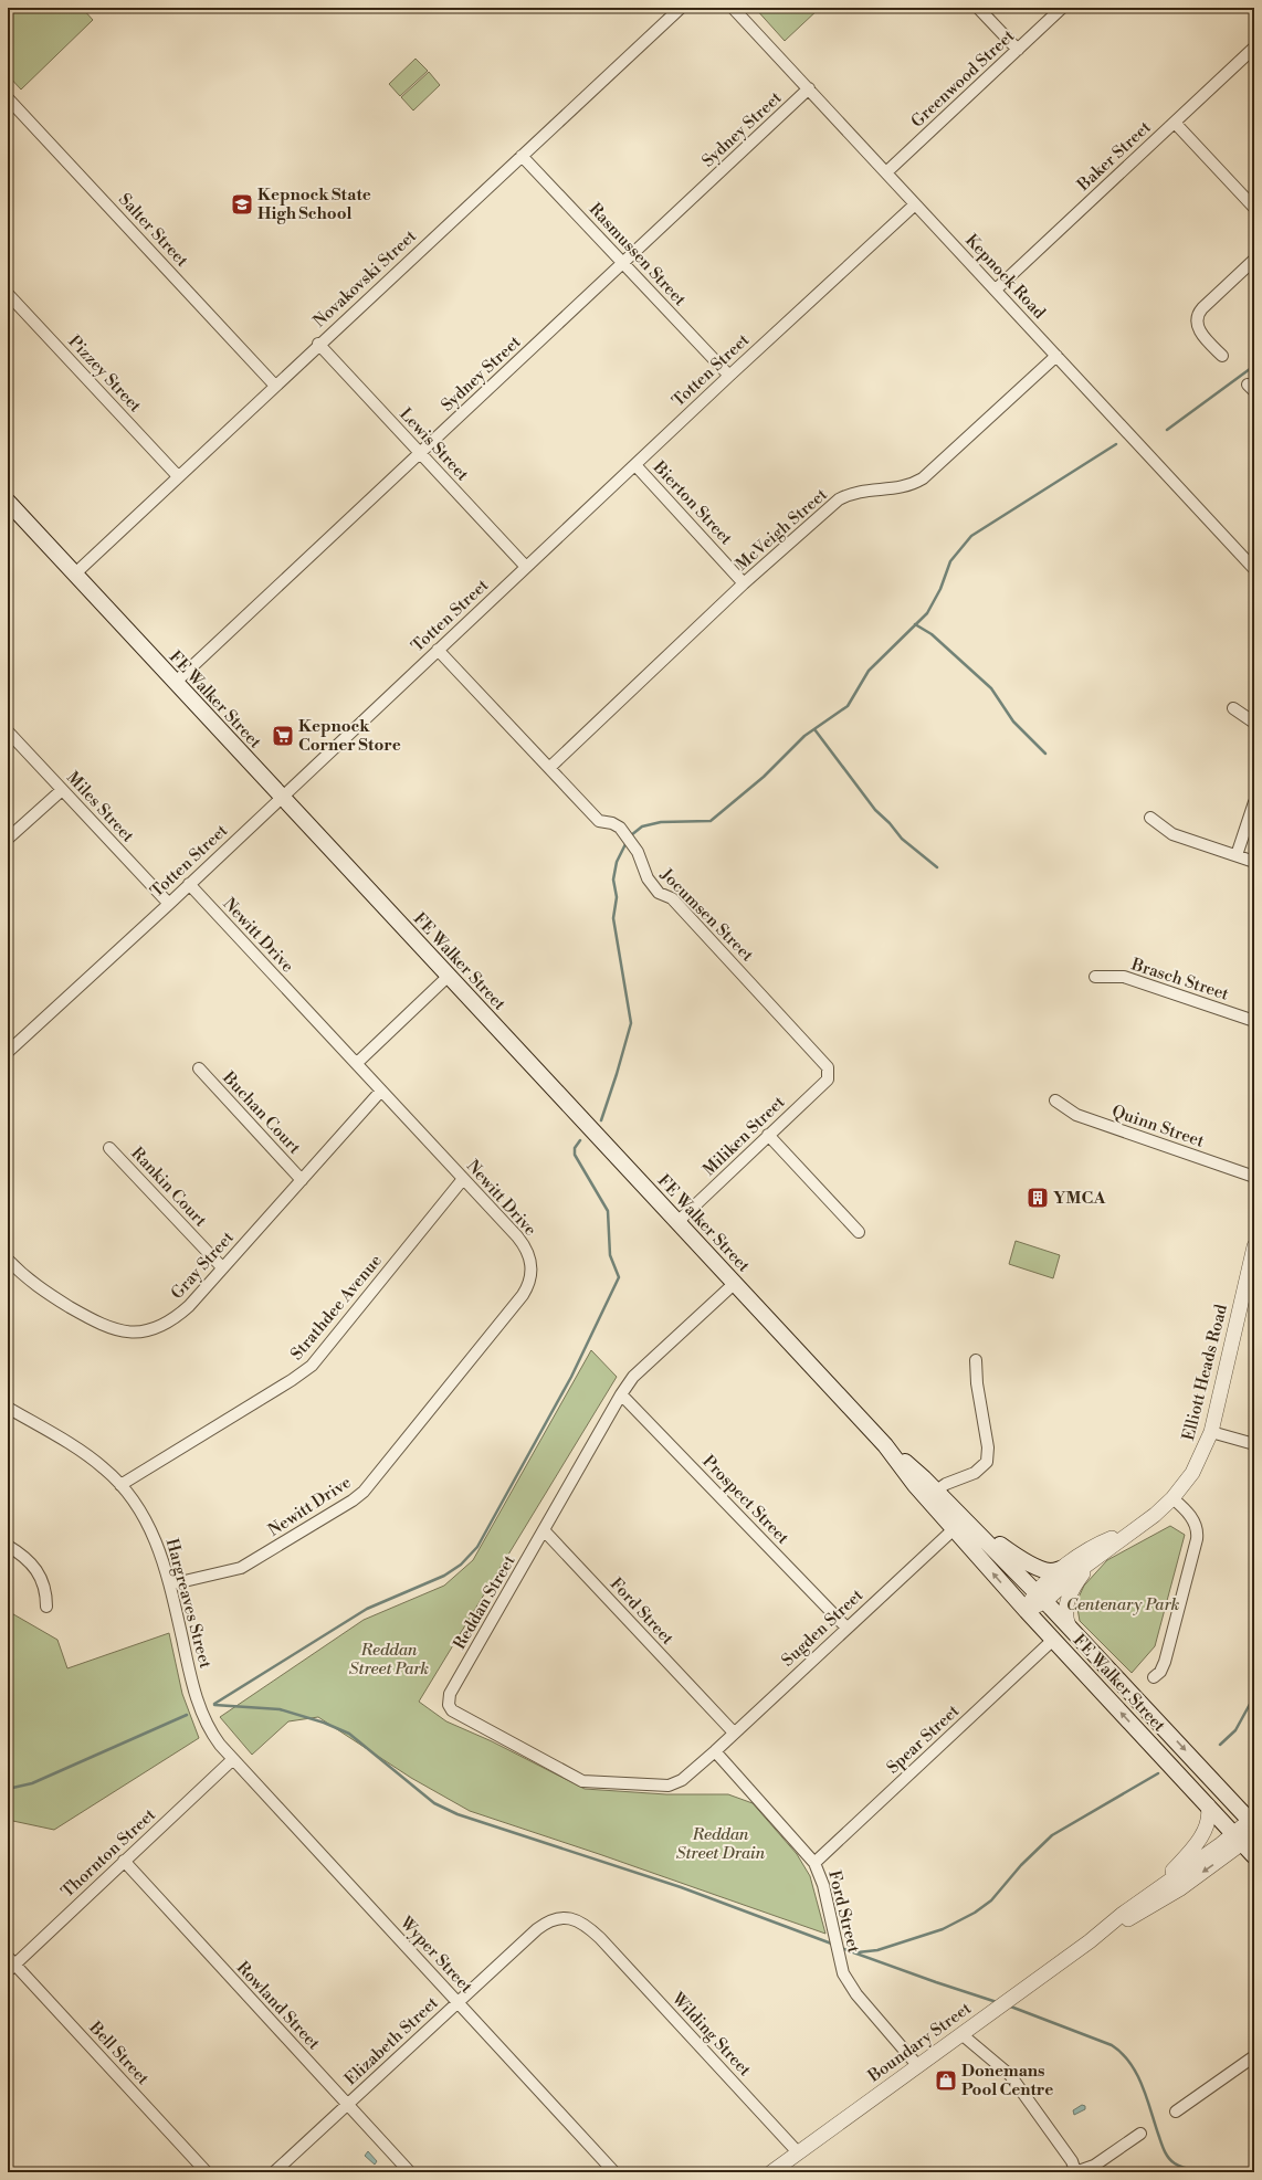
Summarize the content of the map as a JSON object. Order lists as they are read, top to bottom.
{
  "streets": {
    "main road": ["FE Walker Street"],
    "street": [
      "Greenwood Street",
      "Sydney Street",
      "Baker Street",
      "Salter Street",
      "Rasmussen Street",
      "Kepnock Road",
      "Novakovski Street",
      "Totten Street",
      "Pizzey Street",
      "Lewis Street",
      "Bierton Street",
      "McVeigh Street",
      "Miles Street",
      "Jocumsen Street",
      "Newitt Drive",
      "Brasch Street",
      "Buchan Court",
      "Quinn Street",
      "Miliken Street",
      "Rankin Court",
      "Gray Street",
      "Strathdee Avenue",
      "Elliott Heads Road",
      "Prospect Street",
      "Reddan Street",
      "Hargreaves Street",
      "Ford Street",
      "Sugden Street",
      "Spear Street",
      "Thornton Street",
      "Wyper Street",
      "Rowland Street",
      "Wilding Street",
      "Elizabeth Street",
      "Boundary Street",
      "Bell Street"
    ]
  },
  "crossings": [
    ["Greenwood Street", "Kepnock Road"],
    ["Sydney Street", "Rasmussen Street"],
    ["Sydney Street", "Kepnock Road"],
    ["Sydney Street", "Lewis Street"],
    ["Sydney Street", "FE Walker Street"],
    ["Baker Street", "Kepnock Road"],
    ["Salter Street", "Novakovski Street"],
    ["Rasmussen Street", "Novakovski Street"],
    ["Rasmussen Street", "Totten Street"],
    ["Kepnock Road", "Totten Street"],
    ["Kepnock Road", "McVeigh Street"],
    ["Novakovski Street", "Pizzey Street"],
    ["Novakovski Street", "Lewis Street"],
    ["Novakovski Street", "FE Walker Street"],
    ["Totten Street", "Lewis Street"],
    ["Totten Street", "Bierton Street"],
    ["Totten Street", "FE Walker Street"],
    ["Totten Street", "Miles Street"],
    ["Totten Street", "Jocumsen Street"],
    ["Totten Street", "Newitt Drive"],
    ["Bierton Street", "McVeigh Street"],
    ["McVeigh Street", "Jocumsen Street"],
    ["FE Walker Street", "Miliken Street"],
    ["FE Walker Street", "Elliott Heads Road"],
    ["FE Walker Street", "Reddan Street"],
    ["FE Walker Street", "Sugden Street"],
    ["FE Walker Street", "Spear Street"],
    ["FE Walker Street", "Boundary Street"],
    ["Jocumsen Street", "Miliken Street"],
    ["Newitt Drive", "Gray Street"],
    ["Newitt Drive", "Strathdee Avenue"],
    ["Newitt Drive", "Hargreaves Street"],
    ["Buchan Court", "Gray Street"],
    ["Rankin Court", "Gray Street"],
    ["Strathdee Avenue", "Hargreaves Street"],
    ["Prospect Street", "Reddan Street"],
    ["Prospect Street", "Sugden Street"],
    ["Reddan Street", "Ford Street"],
    ["Reddan Street", "Sugden Street"],
    ["Hargreaves Street", "Thornton Street"],
    ["Hargreaves Street", "Wyper Street"],
    ["Ford Street", "Sugden Street"],
    ["Ford Street", "Spear Street"],
    ["Ford Street", "Boundary Street"],
    ["Thornton Street", "Wyper Street"],
    ["Thornton Street", "Rowland Street"],
    ["Thornton Street", "Bell Street"],
    ["Wyper Street", "Elizabeth Street"],
    ["Rowland Street", "Elizabeth Street"],
    ["Wilding Street", "Elizabeth Street"],
    ["Wilding Street", "Boundary Street"]
  ],
  "parks": ["Centenary Park", "Reddan Street Park", "Reddan Street Drain"],
  "places": {
    "school or university": ["Kepnock State High School"],
    "supermarket": ["Kepnock Corner Store"],
    "building": ["YMCA"],
    "shop": ["Donemans Pool Centre"]
  }
}
